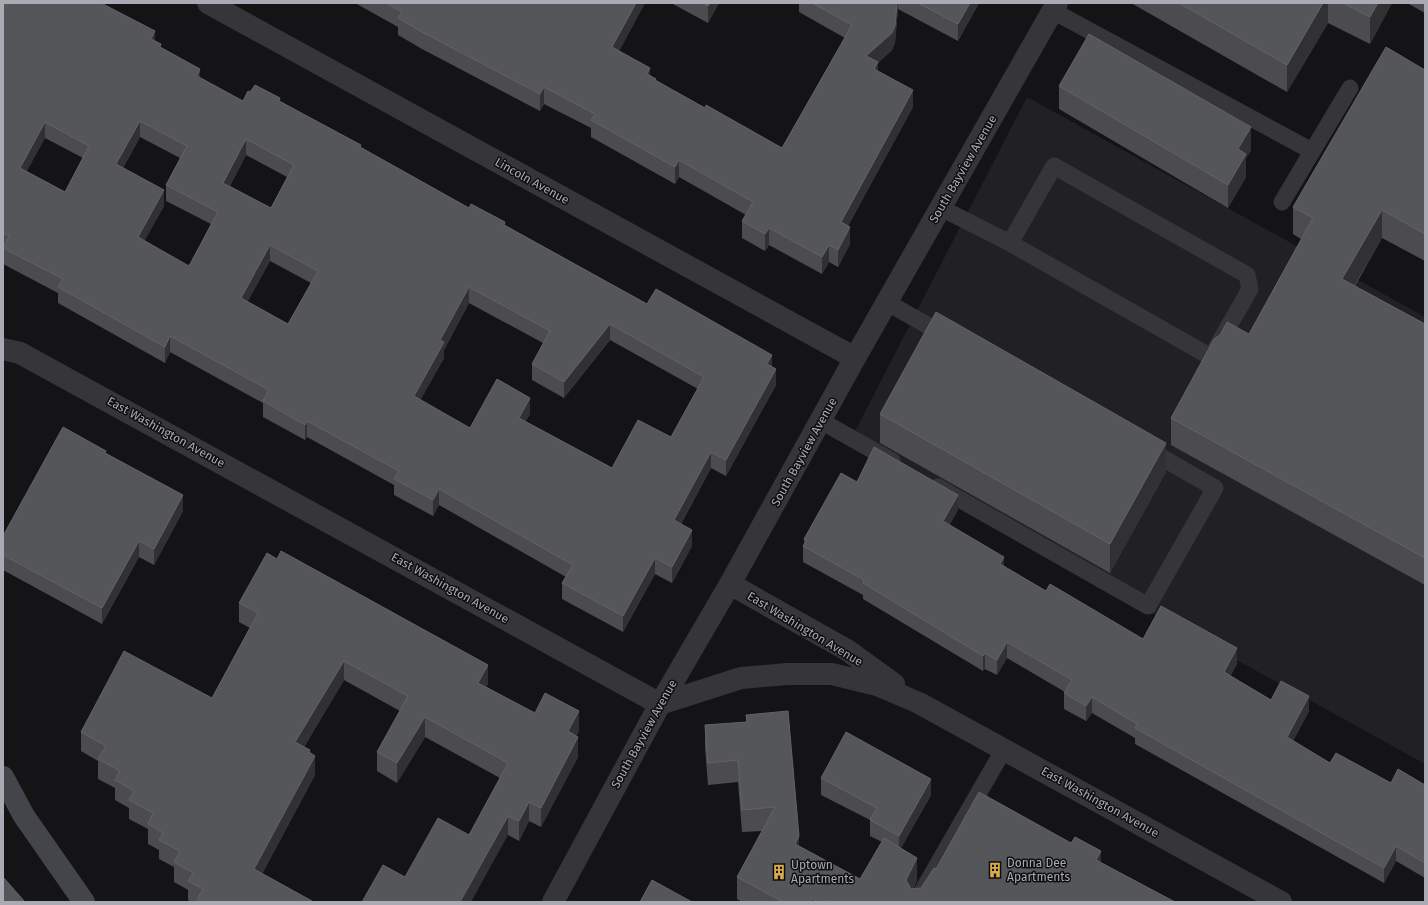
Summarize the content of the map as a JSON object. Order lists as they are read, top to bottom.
{
  "streets": {
    "street": ["South Bayview Avenue", "Lincoln Avenue", "East Washington Avenue"]
  },
  "crossings": [
    ["South Bayview Avenue", "Lincoln Avenue"],
    ["South Bayview Avenue", "East Washington Avenue"]
  ],
  "places": {
    "building": ["Donna Dee Apartments", "Uptown Apartments"]
  }
}
